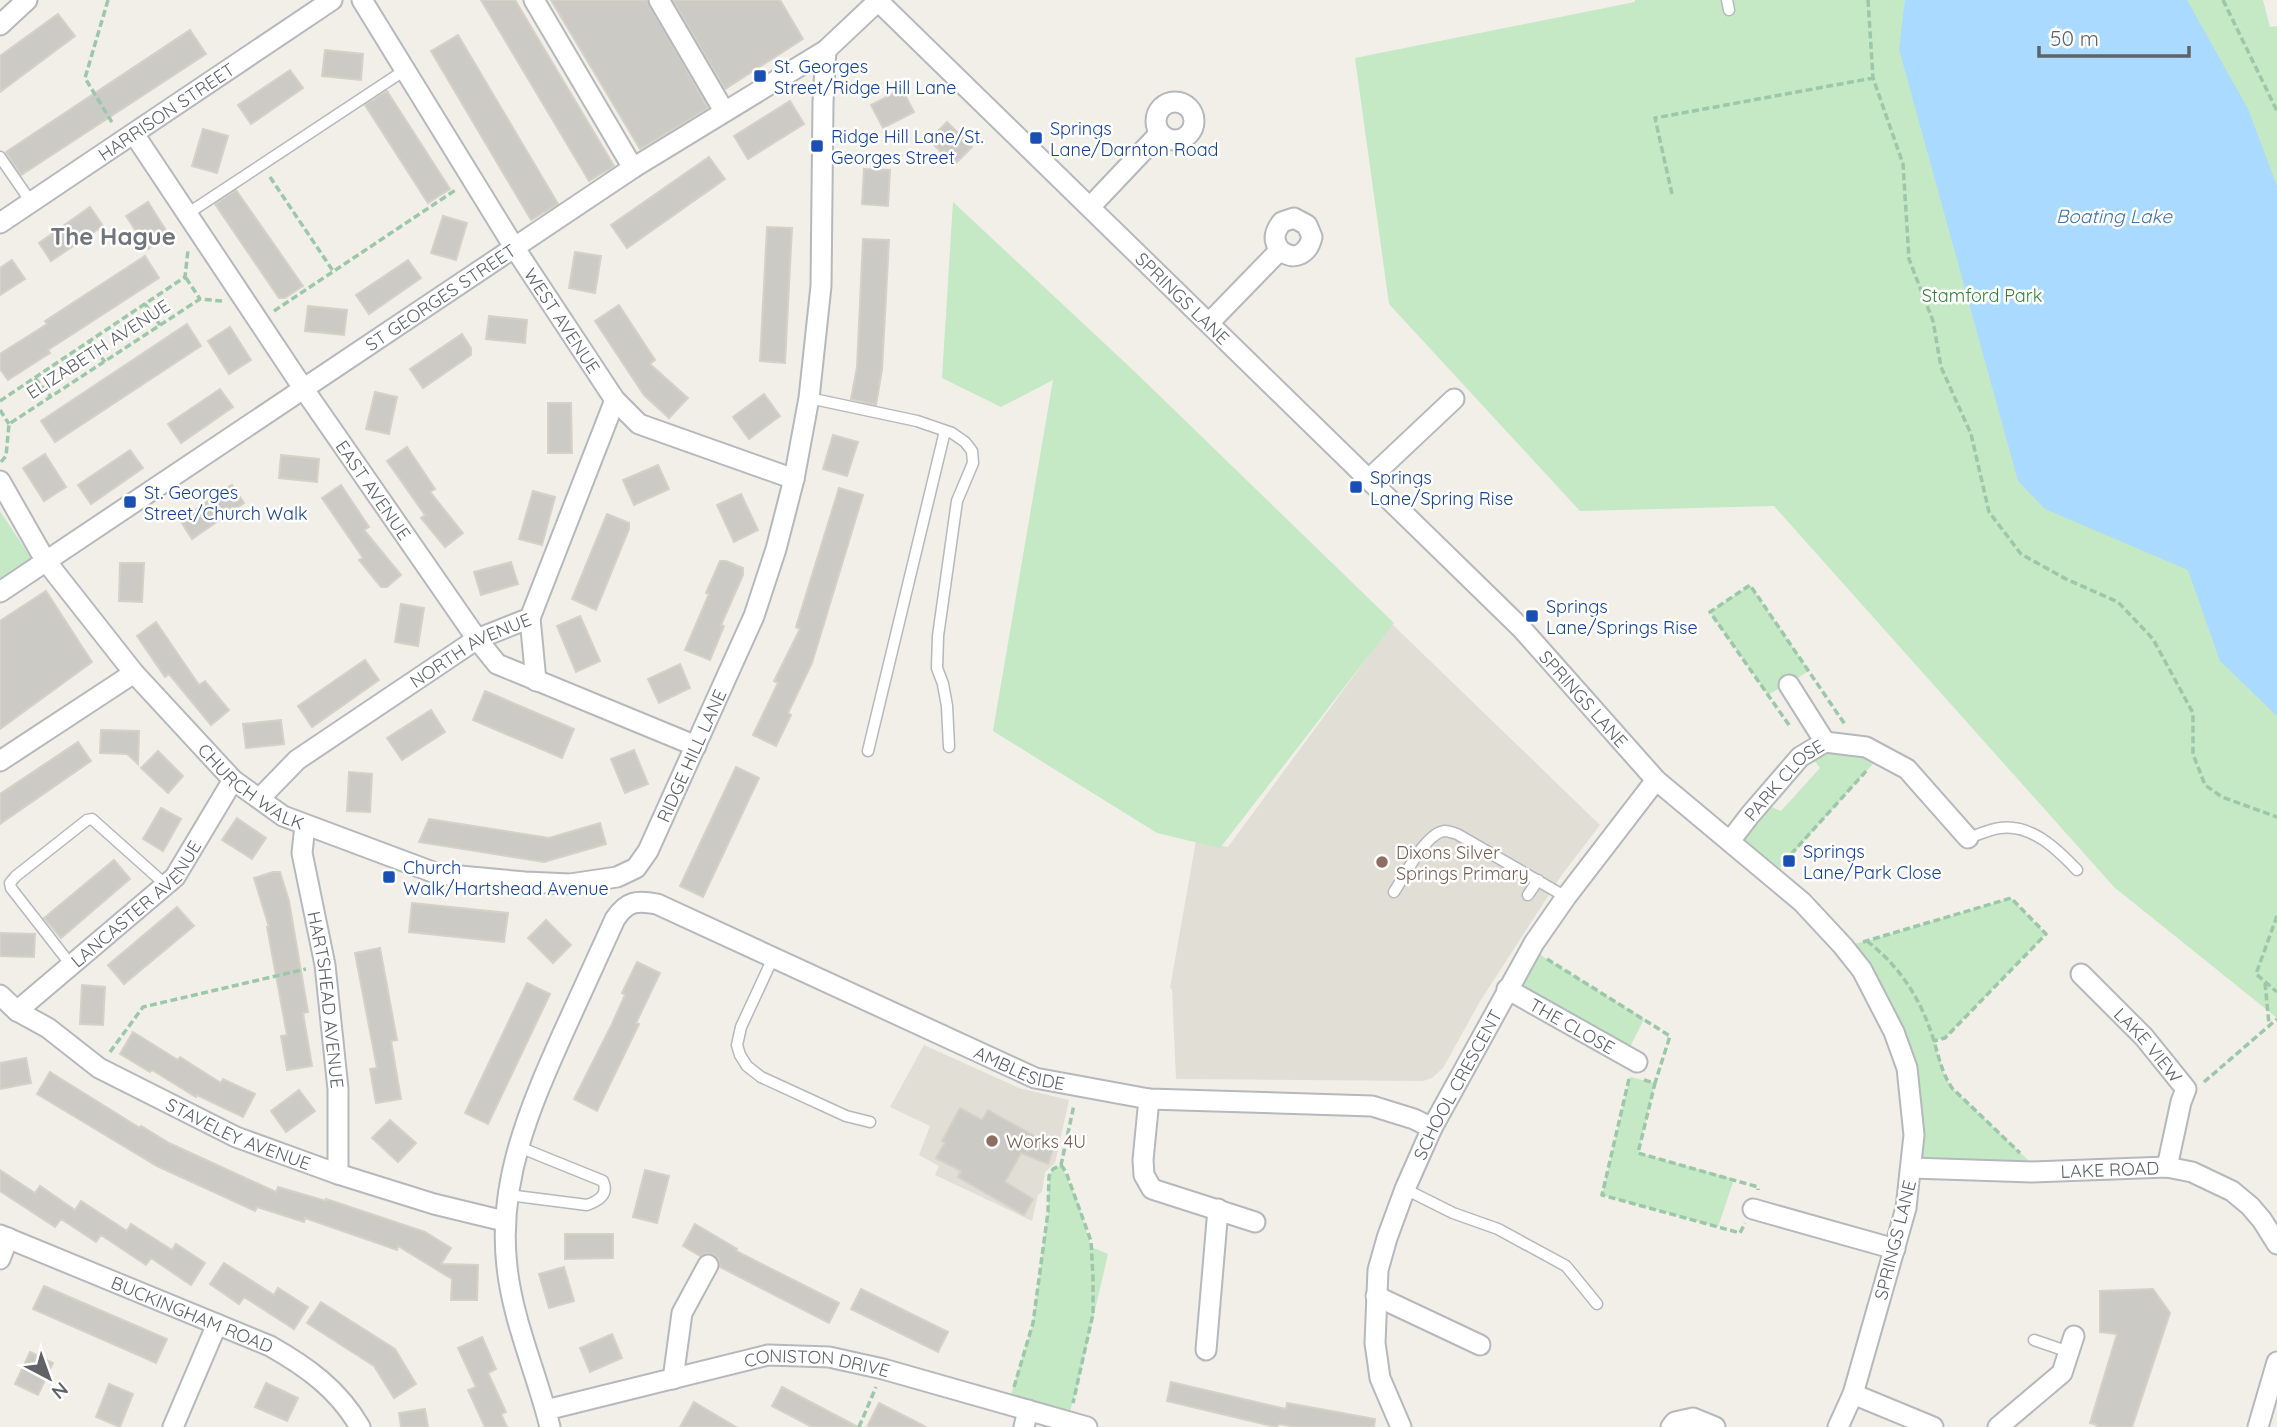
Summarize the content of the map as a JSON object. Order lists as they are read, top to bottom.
{
  "streets": {
    "street": [
      "HARRISON STREET",
      "ST GEORGES STREET",
      "SPRINGS LANE",
      "WEST AVENUE",
      "EAST AVENUE",
      "NORTH AVENUE",
      "RIDGE HILL LANE",
      "PARK CLOSE",
      "CHURCH WALK",
      "LANCASTER AVENUE",
      "HARTSHEAD AVENUE",
      "THE CLOSE",
      "LAKE VIEW",
      "AMBLESIDE",
      "SCHOOL CRESCENT",
      "STAVELEY AVENUE",
      "LAKE ROAD",
      "BUCKINGHAM ROAD",
      "CONISTON DRIVE"
    ],
    "path": ["ELIZABETH AVENUE"]
  },
  "crossings": [
    ["HARRISON STREET", "EAST AVENUE"],
    ["ST GEORGES STREET", "SPRINGS LANE"],
    ["ST GEORGES STREET", "WEST AVENUE"],
    ["ST GEORGES STREET", "EAST AVENUE"],
    ["ST GEORGES STREET", "RIDGE HILL LANE"],
    ["ST GEORGES STREET", "CHURCH WALK"],
    ["SPRINGS LANE", "PARK CLOSE"],
    ["SPRINGS LANE", "SCHOOL CRESCENT"],
    ["SPRINGS LANE", "LAKE ROAD"],
    ["WEST AVENUE", "NORTH AVENUE"],
    ["WEST AVENUE", "RIDGE HILL LANE"],
    ["EAST AVENUE", "NORTH AVENUE"],
    ["EAST AVENUE", "RIDGE HILL LANE"],
    ["NORTH AVENUE", "CHURCH WALK"],
    ["RIDGE HILL LANE", "CHURCH WALK"],
    ["CHURCH WALK", "LANCASTER AVENUE"],
    ["CHURCH WALK", "HARTSHEAD AVENUE"],
    ["LANCASTER AVENUE", "STAVELEY AVENUE"],
    ["HARTSHEAD AVENUE", "STAVELEY AVENUE"],
    ["THE CLOSE", "SCHOOL CRESCENT"],
    ["LAKE VIEW", "LAKE ROAD"],
    ["AMBLESIDE", "SCHOOL CRESCENT"]
  ],
  "districts": ["The Hague"],
  "water": ["Boating Lake"],
  "parks": ["Stamford Park"],
  "places": {
    "transit": [
      "St. Georges Street/Ridge Hill Lane",
      "Springs Lane/Darnton Road",
      "Ridge Hill Lane/St. Georges Street",
      "Springs Lane/Spring Rise",
      "St. Georges Street/Church Walk",
      "Springs Lane/Springs Rise",
      "Springs Lane/Park Close",
      "Church Walk/Hartshead Avenue"
    ],
    "other": ["Dixons Silver Springs Primary", "Works 4U"]
  },
  "scale_bar": "50 m",
  "north": "bottom right"
}
